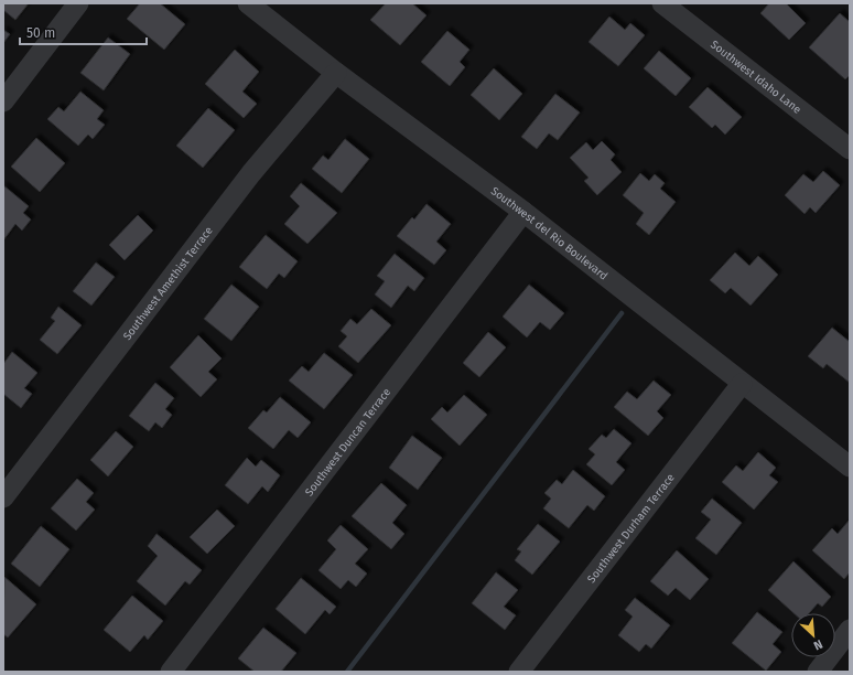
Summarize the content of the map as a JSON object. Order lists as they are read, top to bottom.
{
  "streets": {
    "street": [
      "Southwest Idaho Lane",
      "Southwest del Rio Boulevard",
      "Southwest Amethist Terrace",
      "Southwest Duncan Terrace",
      "Southwest Durham Terrace"
    ]
  },
  "crossings": [
    ["Southwest del Rio Boulevard", "Southwest Amethist Terrace"],
    ["Southwest del Rio Boulevard", "Southwest Duncan Terrace"],
    ["Southwest del Rio Boulevard", "Southwest Durham Terrace"]
  ],
  "scale_bar": "50 m",
  "north": "bottom right"
}
